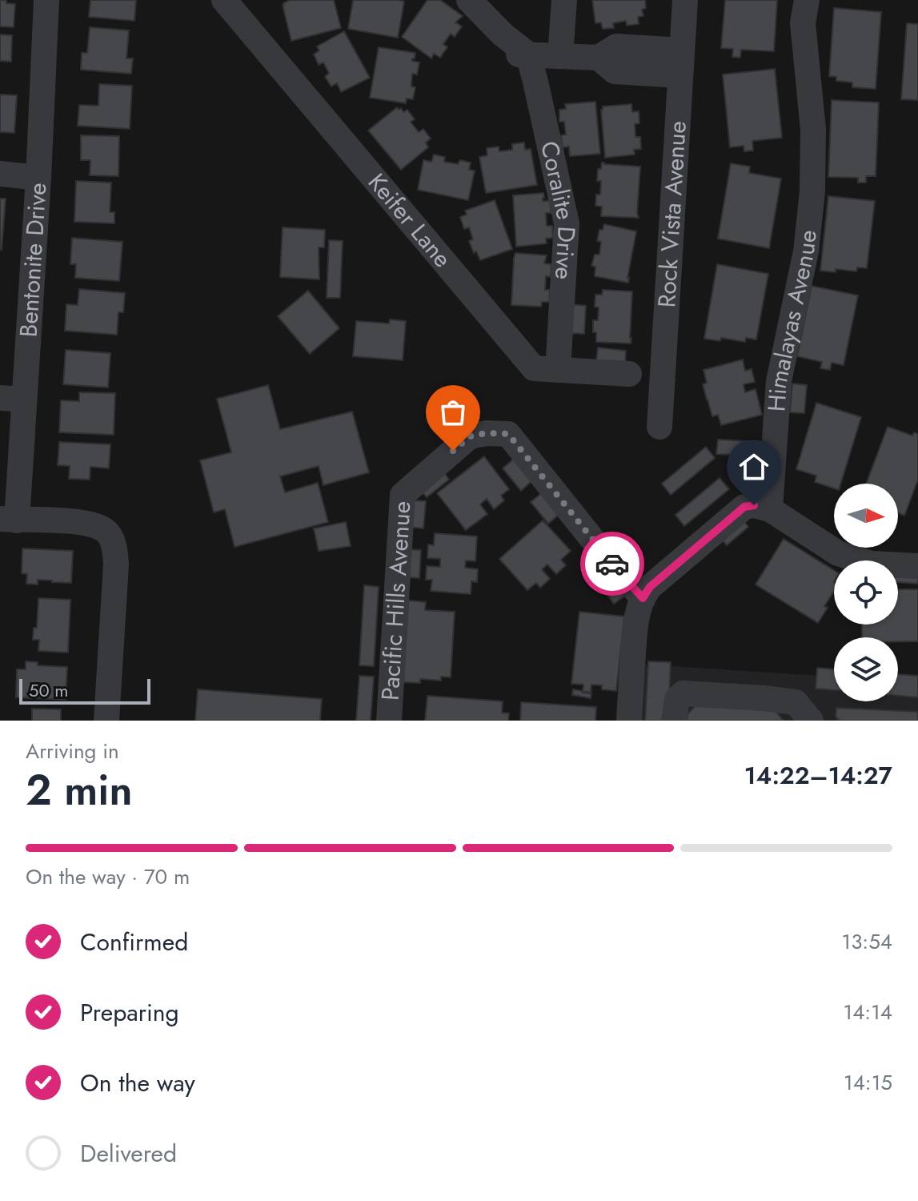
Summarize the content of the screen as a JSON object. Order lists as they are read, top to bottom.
{
  "streets": {
    "street": [
      "Coralite Drive",
      "Rock Vista Avenue",
      "Keifer Lane",
      "Bentonite Drive",
      "Himalayas Avenue",
      "Pacific Hills Avenue"
    ]
  },
  "crossings": [
    ["Coralite Drive", "Keifer Lane"]
  ],
  "scale_bar": "50 m",
  "north": "right",
  "page": {
    "scale": "50 m",
    "heading": ["2 min", "Arriving in", "14:22–14:27"],
    "bar": "On the way · 70 m",
    "list": [
      ["Confirmed", "13:54"],
      ["Preparing", "14:14"],
      ["On the way", "14:15"],
      "Delivered"
    ]
  }
}
